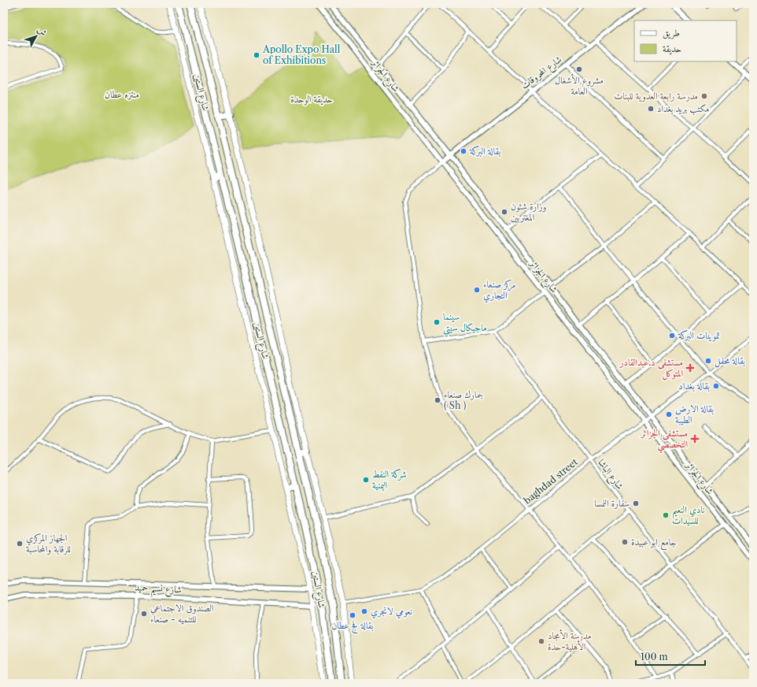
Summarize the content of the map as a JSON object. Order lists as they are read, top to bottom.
{
  "streets": {
    "highway": ["شارع الستين"],
    "main road": ["شارع المحروقات", "شارع الجزائر", "شارع نسيم حميد"],
    "street": ["شارع الباشا", "baghdad street"]
  },
  "crossings": [
    ["شارع المحروقات", "شارع الجزائر"],
    ["شارع الجزائر", "baghdad street"],
    ["شارع الستين", "baghdad street"],
    ["شارع الستين", "شارع نسيم حميد"],
    ["شارع الباشا", "baghdad street"]
  ],
  "parks": ["منتزه عطان", "حديقة الوحدة"],
  "places": {
    "other": [
      "Apollo Expo Hall of Exhibitions",
      "مشروع الأشغال العامة",
      "مدرسة رابعة العدوية للبنات",
      "مكتب بريد بغداد",
      "بقالة البركة",
      "وزارة شئون المغتربين",
      "مركز صنعاء التجاري",
      "سينما ماجيكال سيتي",
      "تموينات البركة",
      "بقالة محفل",
      "بقالة بغداد",
      "جمارك صنعاء ( Sh )",
      "بقالة الارض الطيبة",
      "شركة النفط اليمنية",
      "سفارة النمسا",
      "نادي النعيم للسيدات",
      "جامع ابو عبيدة",
      "الجهاز المركزي للرقابة والمحاسبة",
      "نعومي لانجري",
      "الصندوق الاجتماعي للتنميه - صنعاء",
      "بقالة فج عطان",
      "مدرسة الأمجاد الأهلية-حدة"
    ],
    "health": ["مستشفى د.عبدالقادر المتوكل", "مستشفى الجزائر التخصصي"]
  },
  "legend": ["طريق", "حديقة"],
  "scale_bar": "100 m",
  "north": "top right"
}
